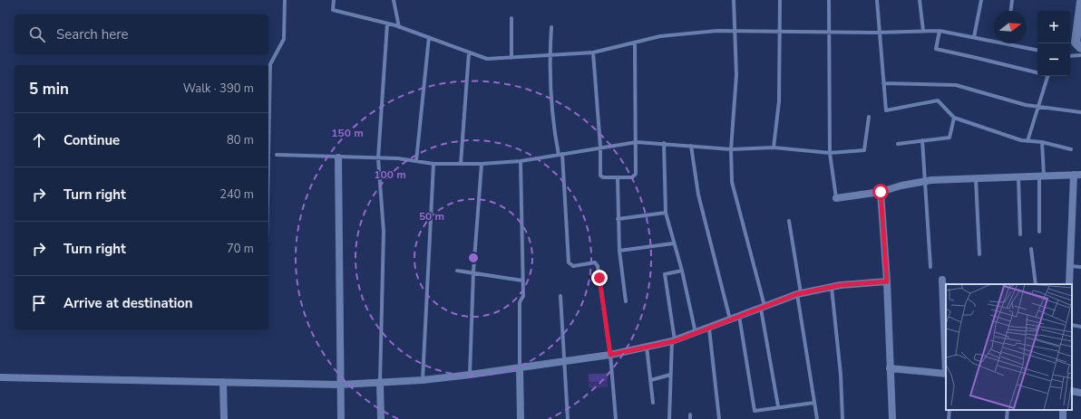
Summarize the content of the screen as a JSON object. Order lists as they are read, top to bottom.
{
  "north": "right",
  "page": {
    "map_buttons": ["+", "−"],
    "search": "Search here",
    "heading": ["5 min", "Walk · 390 m"],
    "list": [
      ["Continue", "80 m"],
      ["Turn right", "240 m"],
      ["Turn right", "70 m"],
      "Arrive at destination"
    ]
  },
  "rings": ["150 m", "100 m", "50 m"]
}
